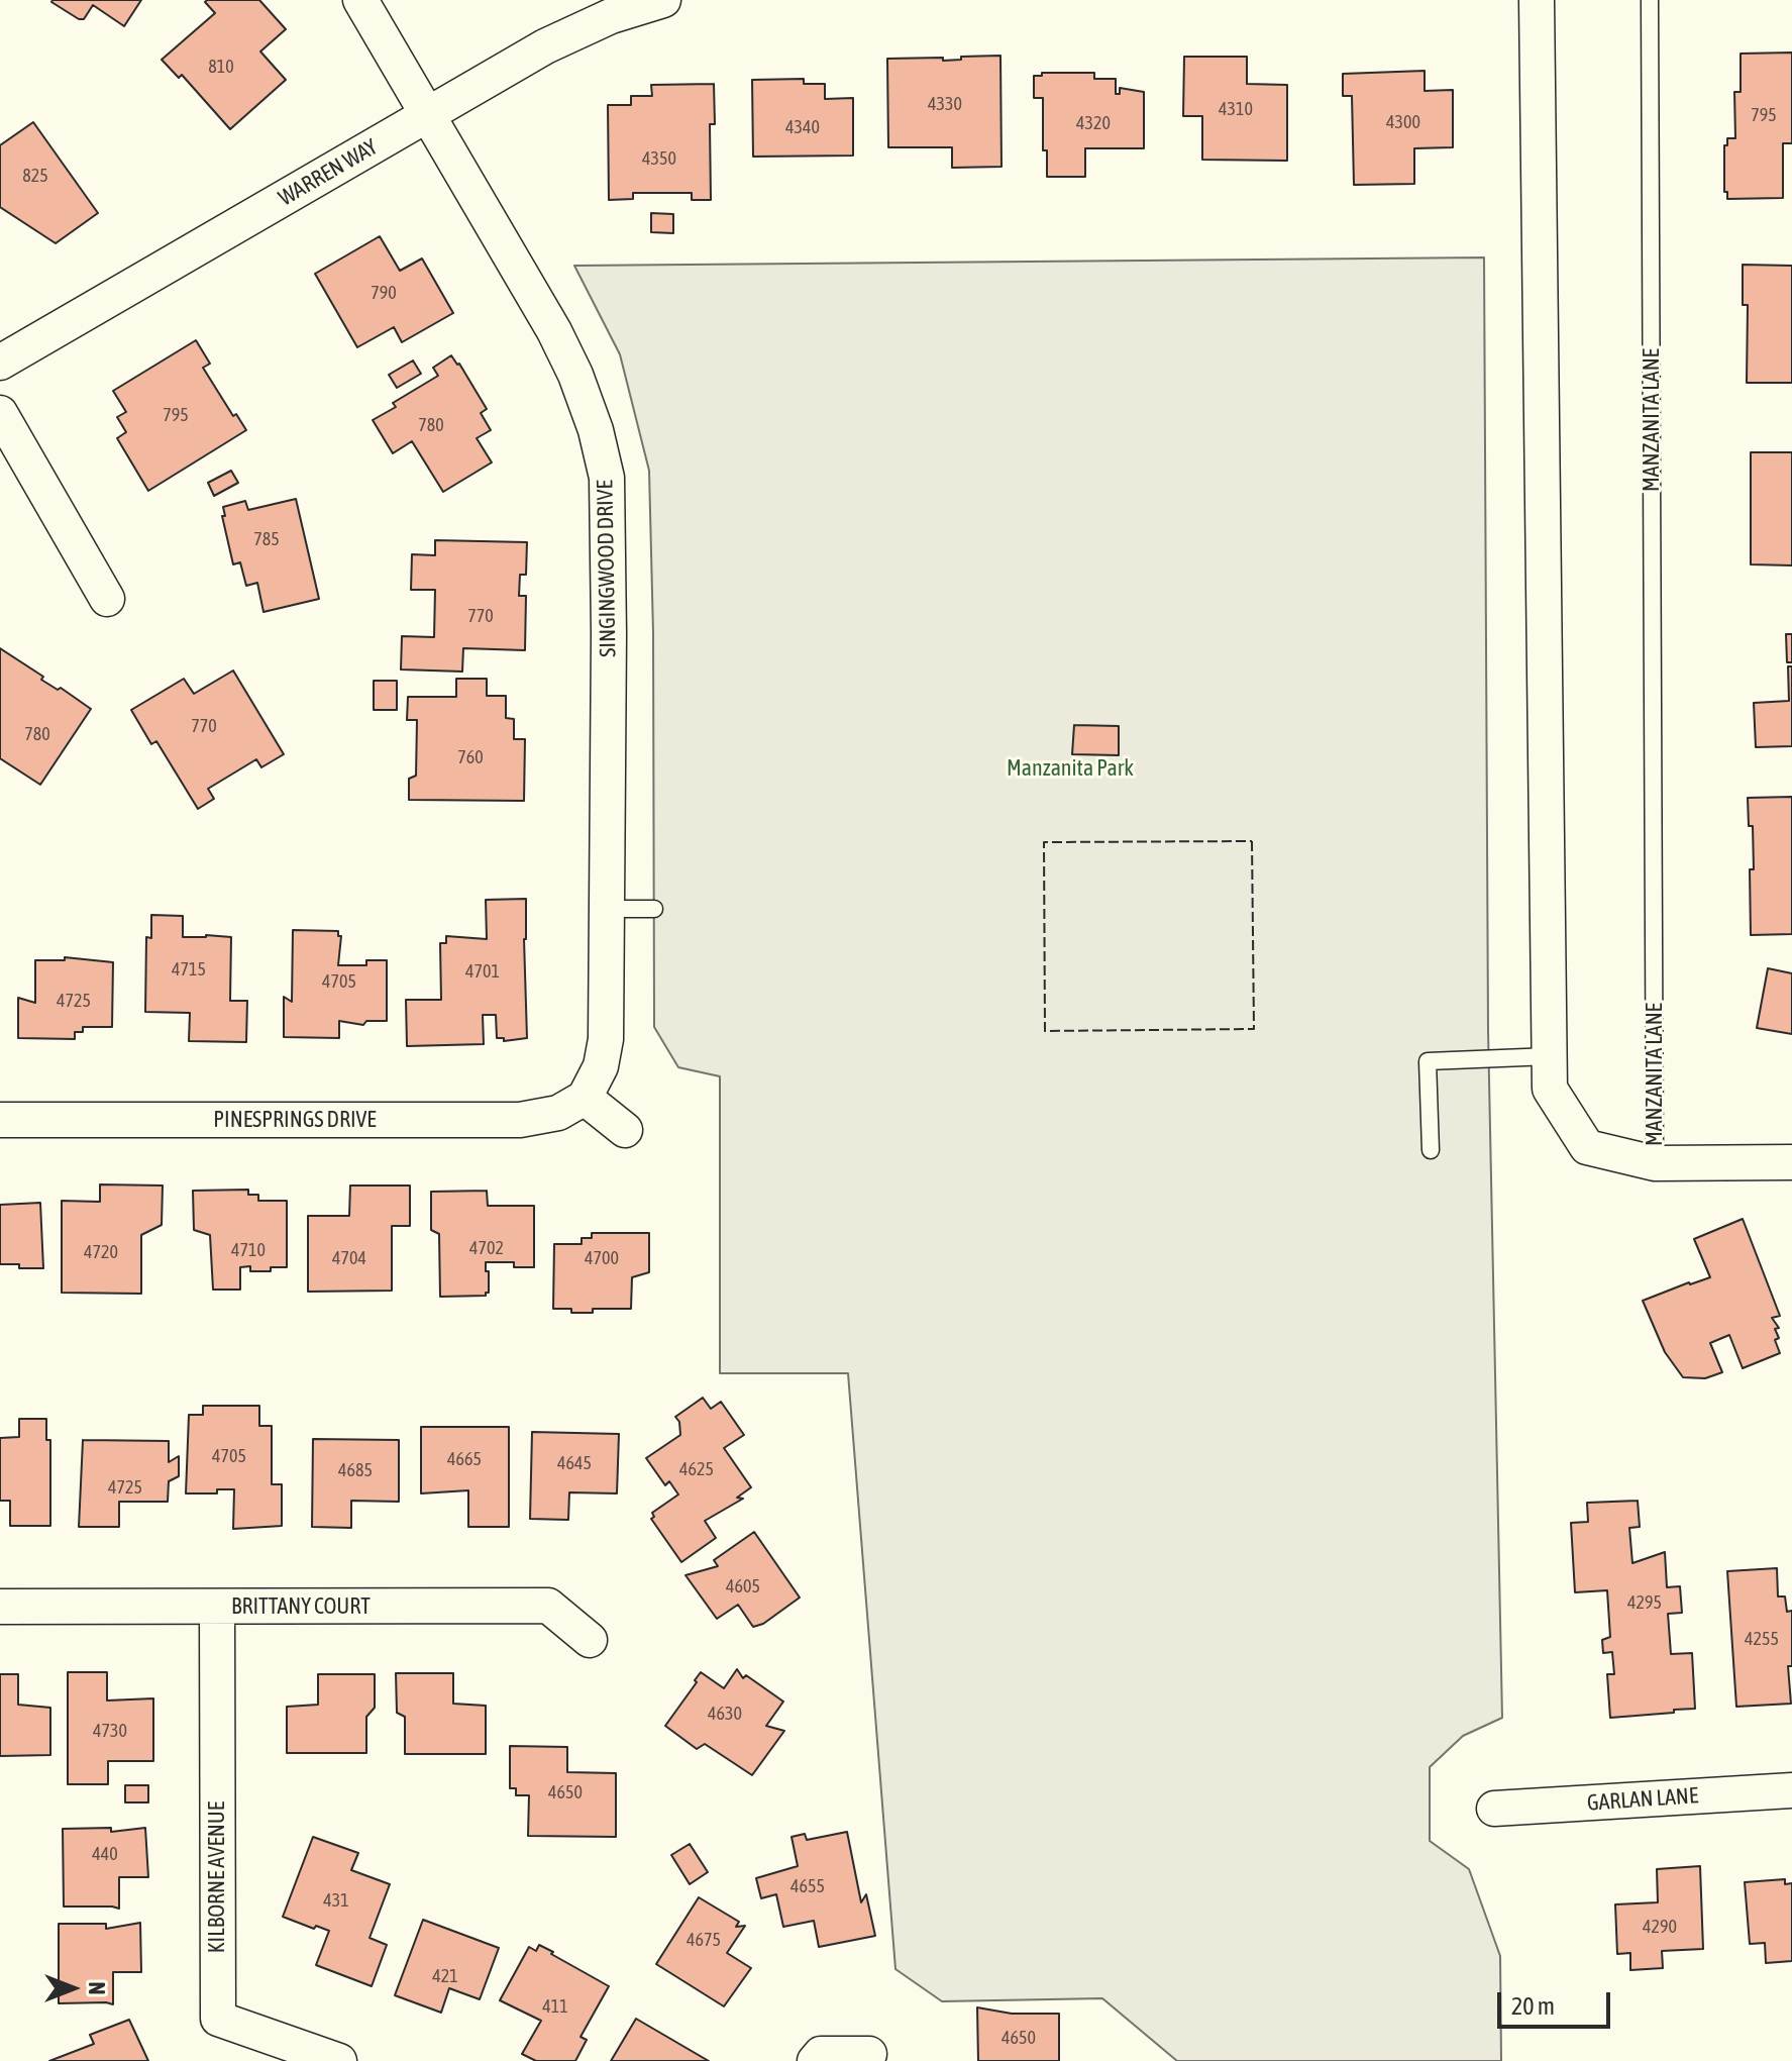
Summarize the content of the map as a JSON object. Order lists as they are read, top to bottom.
{
  "streets": {
    "street": [
      "WARREN WAY",
      "MANZANITA LANE",
      "SINGINGWOOD DRIVE",
      "PINESPRINGS DRIVE",
      "BRITTANY COURT",
      "GARLAN LANE",
      "KILBORNE AVENUE"
    ]
  },
  "crossings": [
    ["WARREN WAY", "SINGINGWOOD DRIVE"],
    ["SINGINGWOOD DRIVE", "PINESPRINGS DRIVE"],
    ["BRITTANY COURT", "KILBORNE AVENUE"]
  ],
  "parks": ["Manzanita Park"],
  "house_numbers": [
    "810",
    "4330",
    "4310",
    "795",
    "4300",
    "4320",
    "4340",
    "4350",
    "825",
    "790",
    "795",
    "780",
    "785",
    "770",
    "770",
    "780",
    "760",
    "4715",
    "4701",
    "4705",
    "4725",
    "4702",
    "4710",
    "4720",
    "4704",
    "4700",
    "4705",
    "4665",
    "4645",
    "4625",
    "4685",
    "4725",
    "4605",
    "4295",
    "4255",
    "4630",
    "4730",
    "4650",
    "440",
    "4655",
    "431",
    "4290",
    "4675",
    "421",
    "411",
    "4650"
  ],
  "scale_bar": "20 m",
  "north": "right"
}
